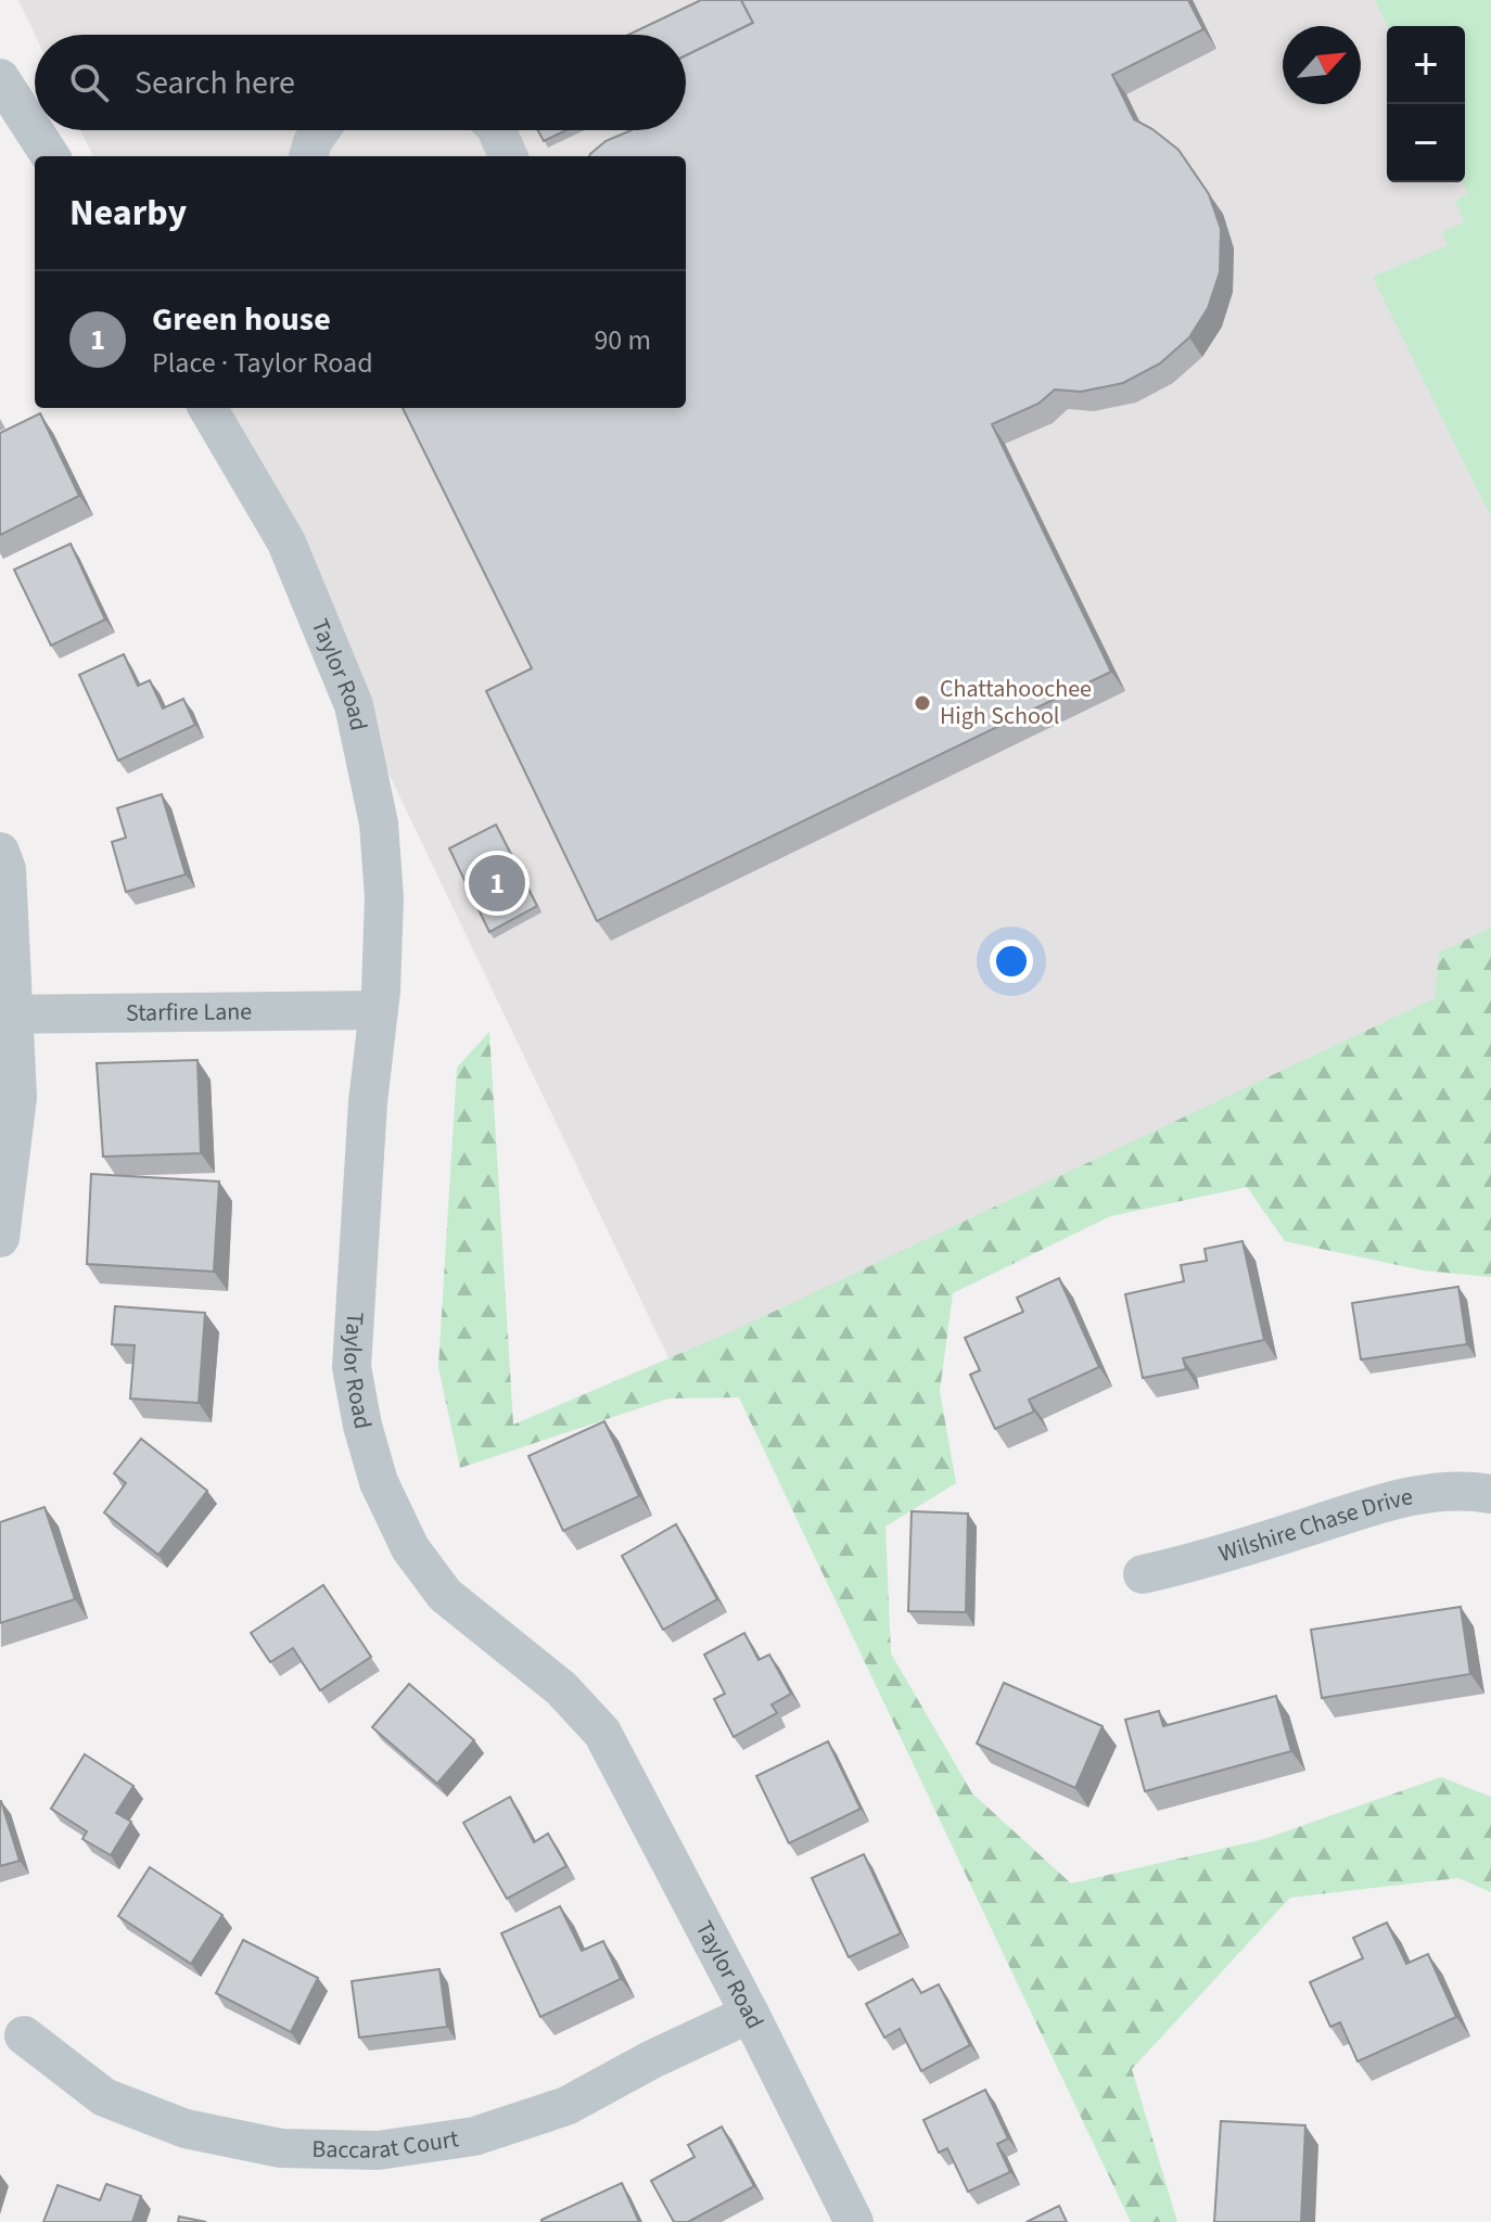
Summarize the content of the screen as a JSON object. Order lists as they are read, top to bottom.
{
  "streets": {
    "street": [
      "Taylor Road",
      "Starfire Lane",
      "Wilshire Chase Drive",
      "Baccarat Court"
    ]
  },
  "crossings": [
    ["Taylor Road", "Starfire Lane"],
    ["Taylor Road", "Baccarat Court"]
  ],
  "places": ["Chattahoochee High School"],
  "north": "top right",
  "page": {
    "map_buttons": ["+", "−"],
    "search": "Search here",
    "heading": "Nearby",
    "list": [
      {
        "mark": "1",
        "name": "Green house",
        "note": "Place · Taylor Road",
        "value": "90 m"
      }
    ],
    "pins": "1"
  }
}
